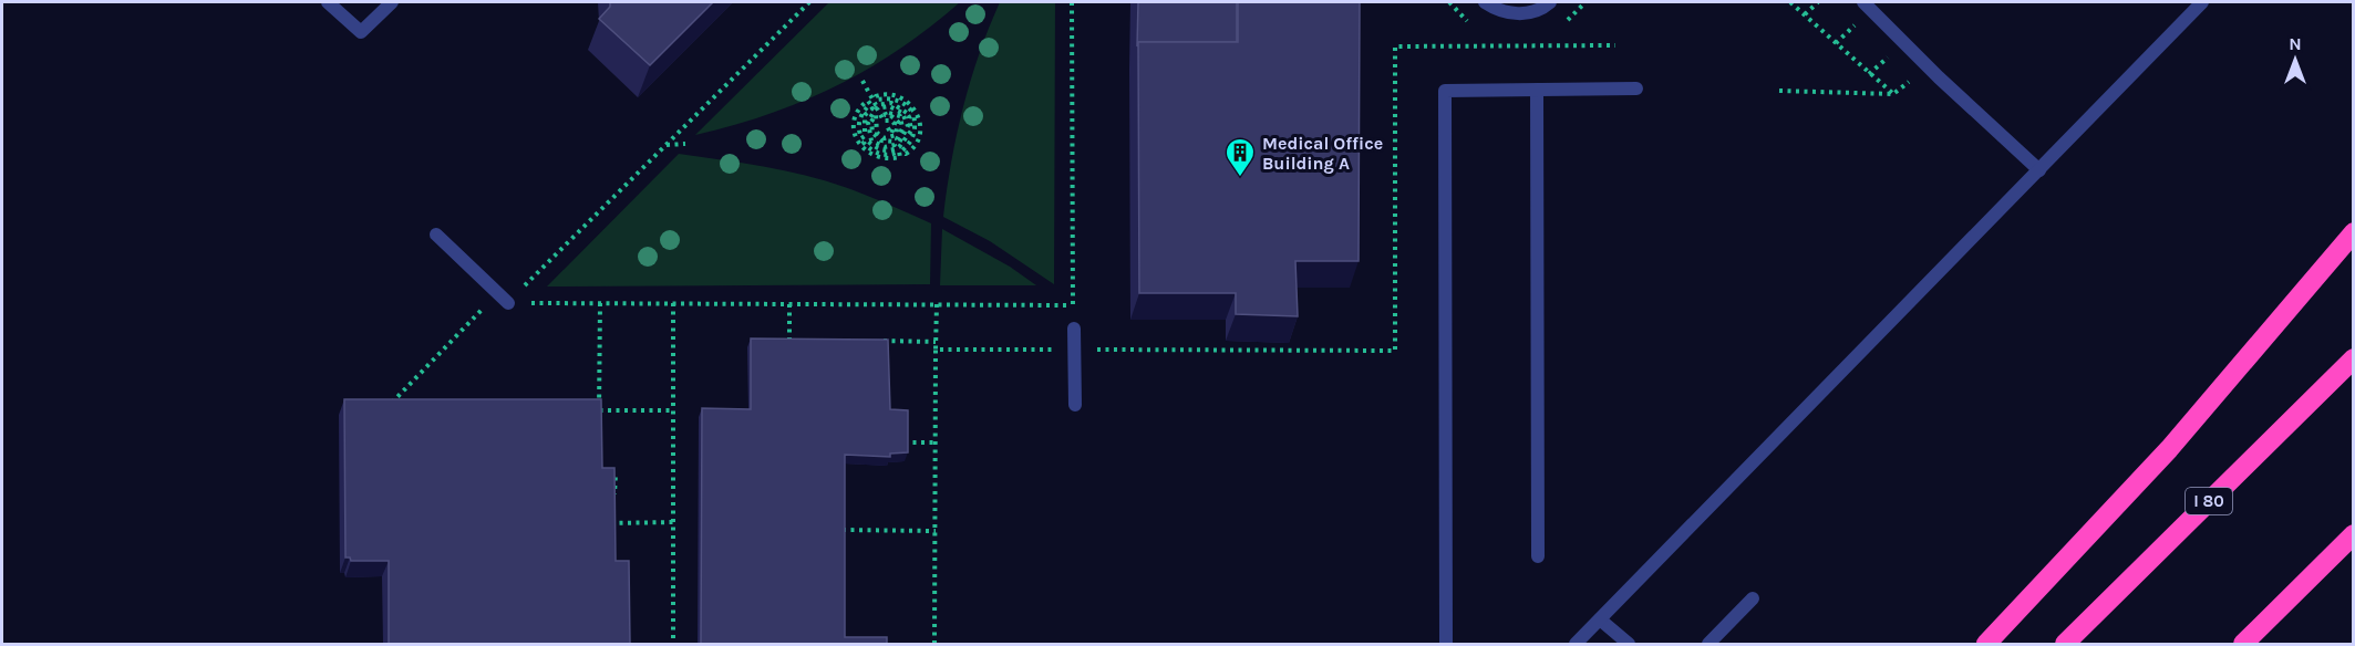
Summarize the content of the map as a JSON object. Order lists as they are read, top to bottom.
{
  "streets": {
    "highway": ["I 80"]
  },
  "places": {
    "building": ["Medical Office Building A"]
  },
  "north": "top"
}
